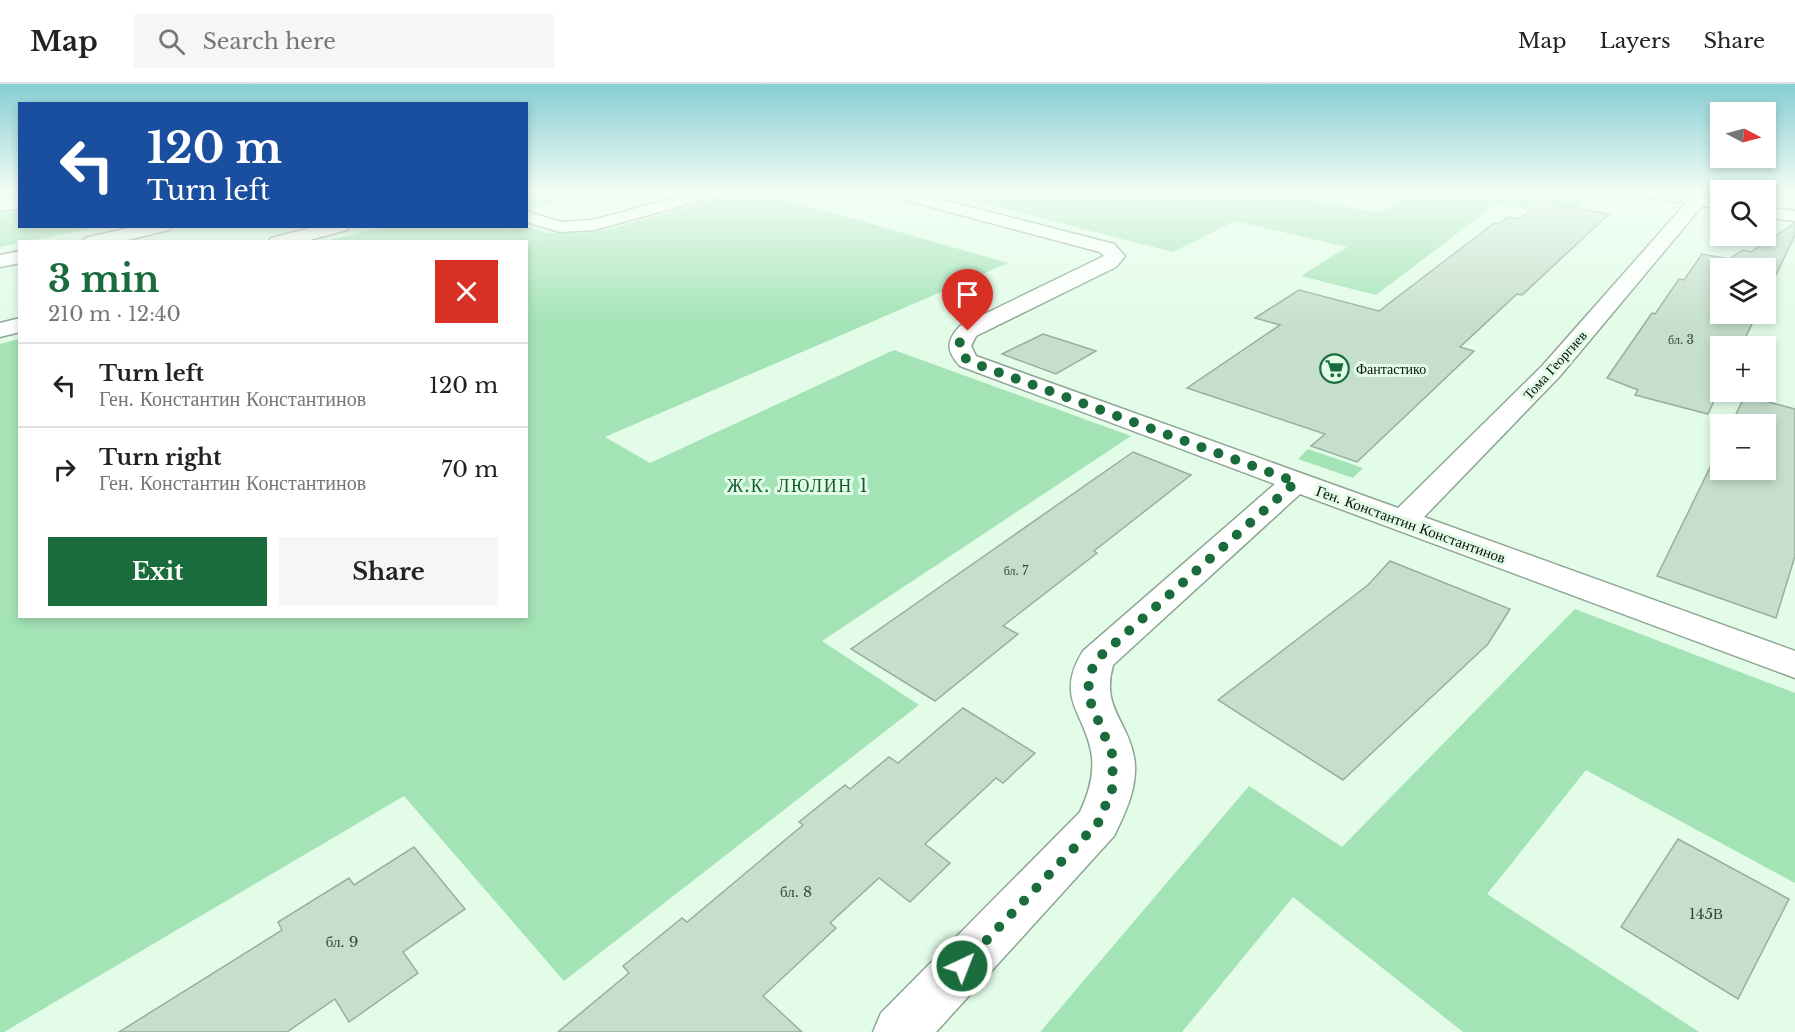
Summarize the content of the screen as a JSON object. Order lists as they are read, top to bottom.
{
  "streets": {
    "street": ["Тома Георгиев", "Ген. Константин Константинов"]
  },
  "crossings": [
    ["Тома Георгиев", "Ген. Константин Константинов"]
  ],
  "districts": ["Ж.К. ЛЮЛИН 1"],
  "places": {
    "supermarket": ["Фантастико"]
  },
  "house_numbers": [
    "бл. 3",
    "бл. 7",
    "бл. 8",
    "145В",
    "бл. 9"
  ],
  "north": "right",
  "page": {
    "header": "Map",
    "search": "Search here",
    "nav": ["Map", "Layers", "Share"],
    "map_buttons": ["+", "−"],
    "turn": ["120 m", "Turn left"],
    "heading": ["3 min", "210 m · 12:40"],
    "list": [
      {
        "name": "Turn left",
        "note": "Ген. Константин Константинов",
        "value": "120 m"
      },
      {
        "name": "Turn right",
        "note": "Ген. Константин Константинов",
        "value": "70 m"
      }
    ],
    "buttons": ["Exit", "Share"]
  }
}
